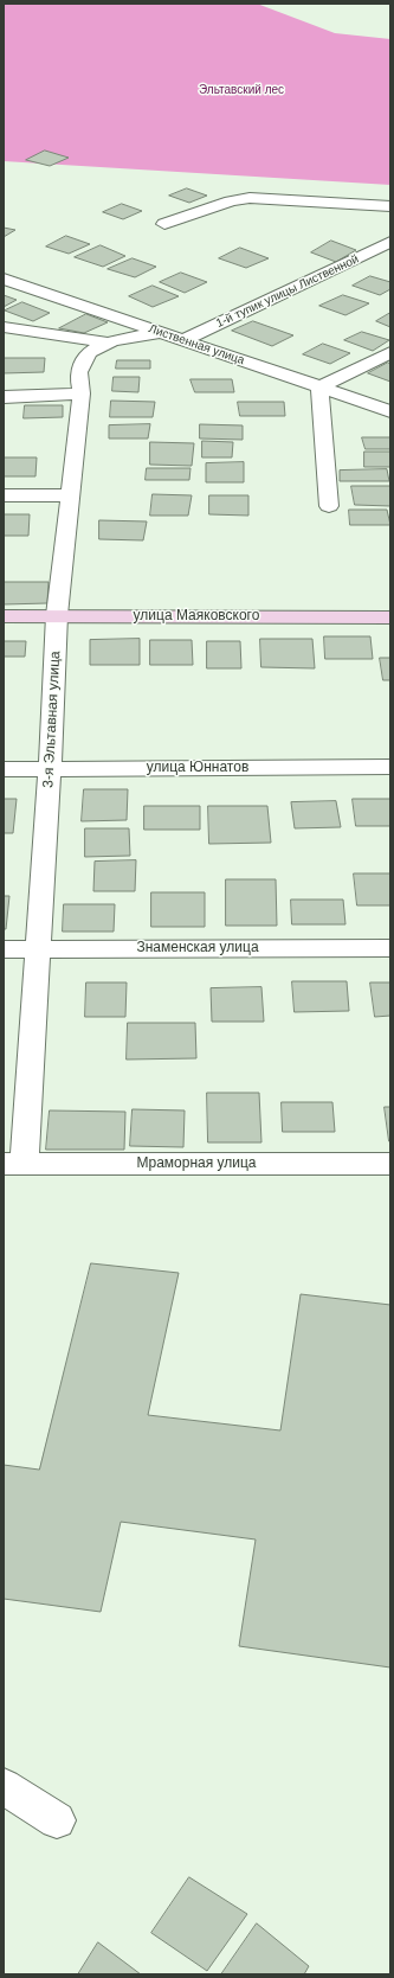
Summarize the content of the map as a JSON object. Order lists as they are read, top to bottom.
{
  "streets": {
    "street": [
      "1-й тупик улицы Лиственной",
      "Лиственная улица",
      "улица Маяковского",
      "3-я Эльтавная улица",
      "улица Юннатов",
      "Знаменская улица",
      "Мраморная улица"
    ]
  },
  "crossings": [
    ["1-й тупик улицы Лиственной", "Лиственная улица"],
    ["Лиственная улица", "3-я Эльтавная улица"],
    ["улица Маяковского", "3-я Эльтавная улица"],
    ["3-я Эльтавная улица", "улица Юннатов"],
    ["3-я Эльтавная улица", "Знаменская улица"],
    ["3-я Эльтавная улица", "Мраморная улица"]
  ],
  "parks": ["Эльтавский лес"]
}
